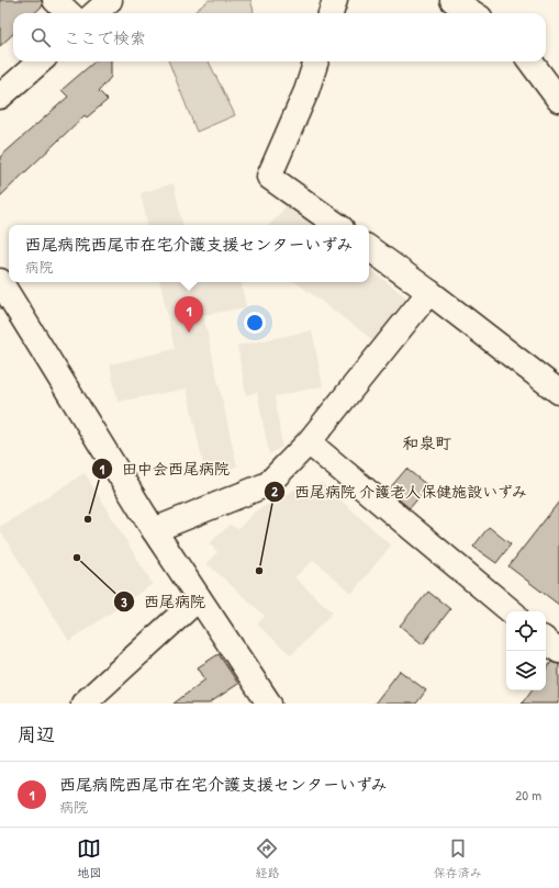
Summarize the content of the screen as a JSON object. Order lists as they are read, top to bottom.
{
  "districts": ["和泉町"],
  "places": ["田中会西尾病院", "西尾病院", "西尾病院 介護老人保健施設いずみ"],
  "page": {
    "search": "ここで検索",
    "popup": ["西尾病院西尾市在宅介護支援センターいずみ", "病院"],
    "pins": "1",
    "heading": "周辺",
    "list": [
      {
        "mark": "1",
        "name": "西尾病院西尾市在宅介護支援センターいずみ",
        "note": "病院",
        "value": "20 m"
      }
    ],
    "nav": ["地図", "経路", "保存済み"]
  }
}
